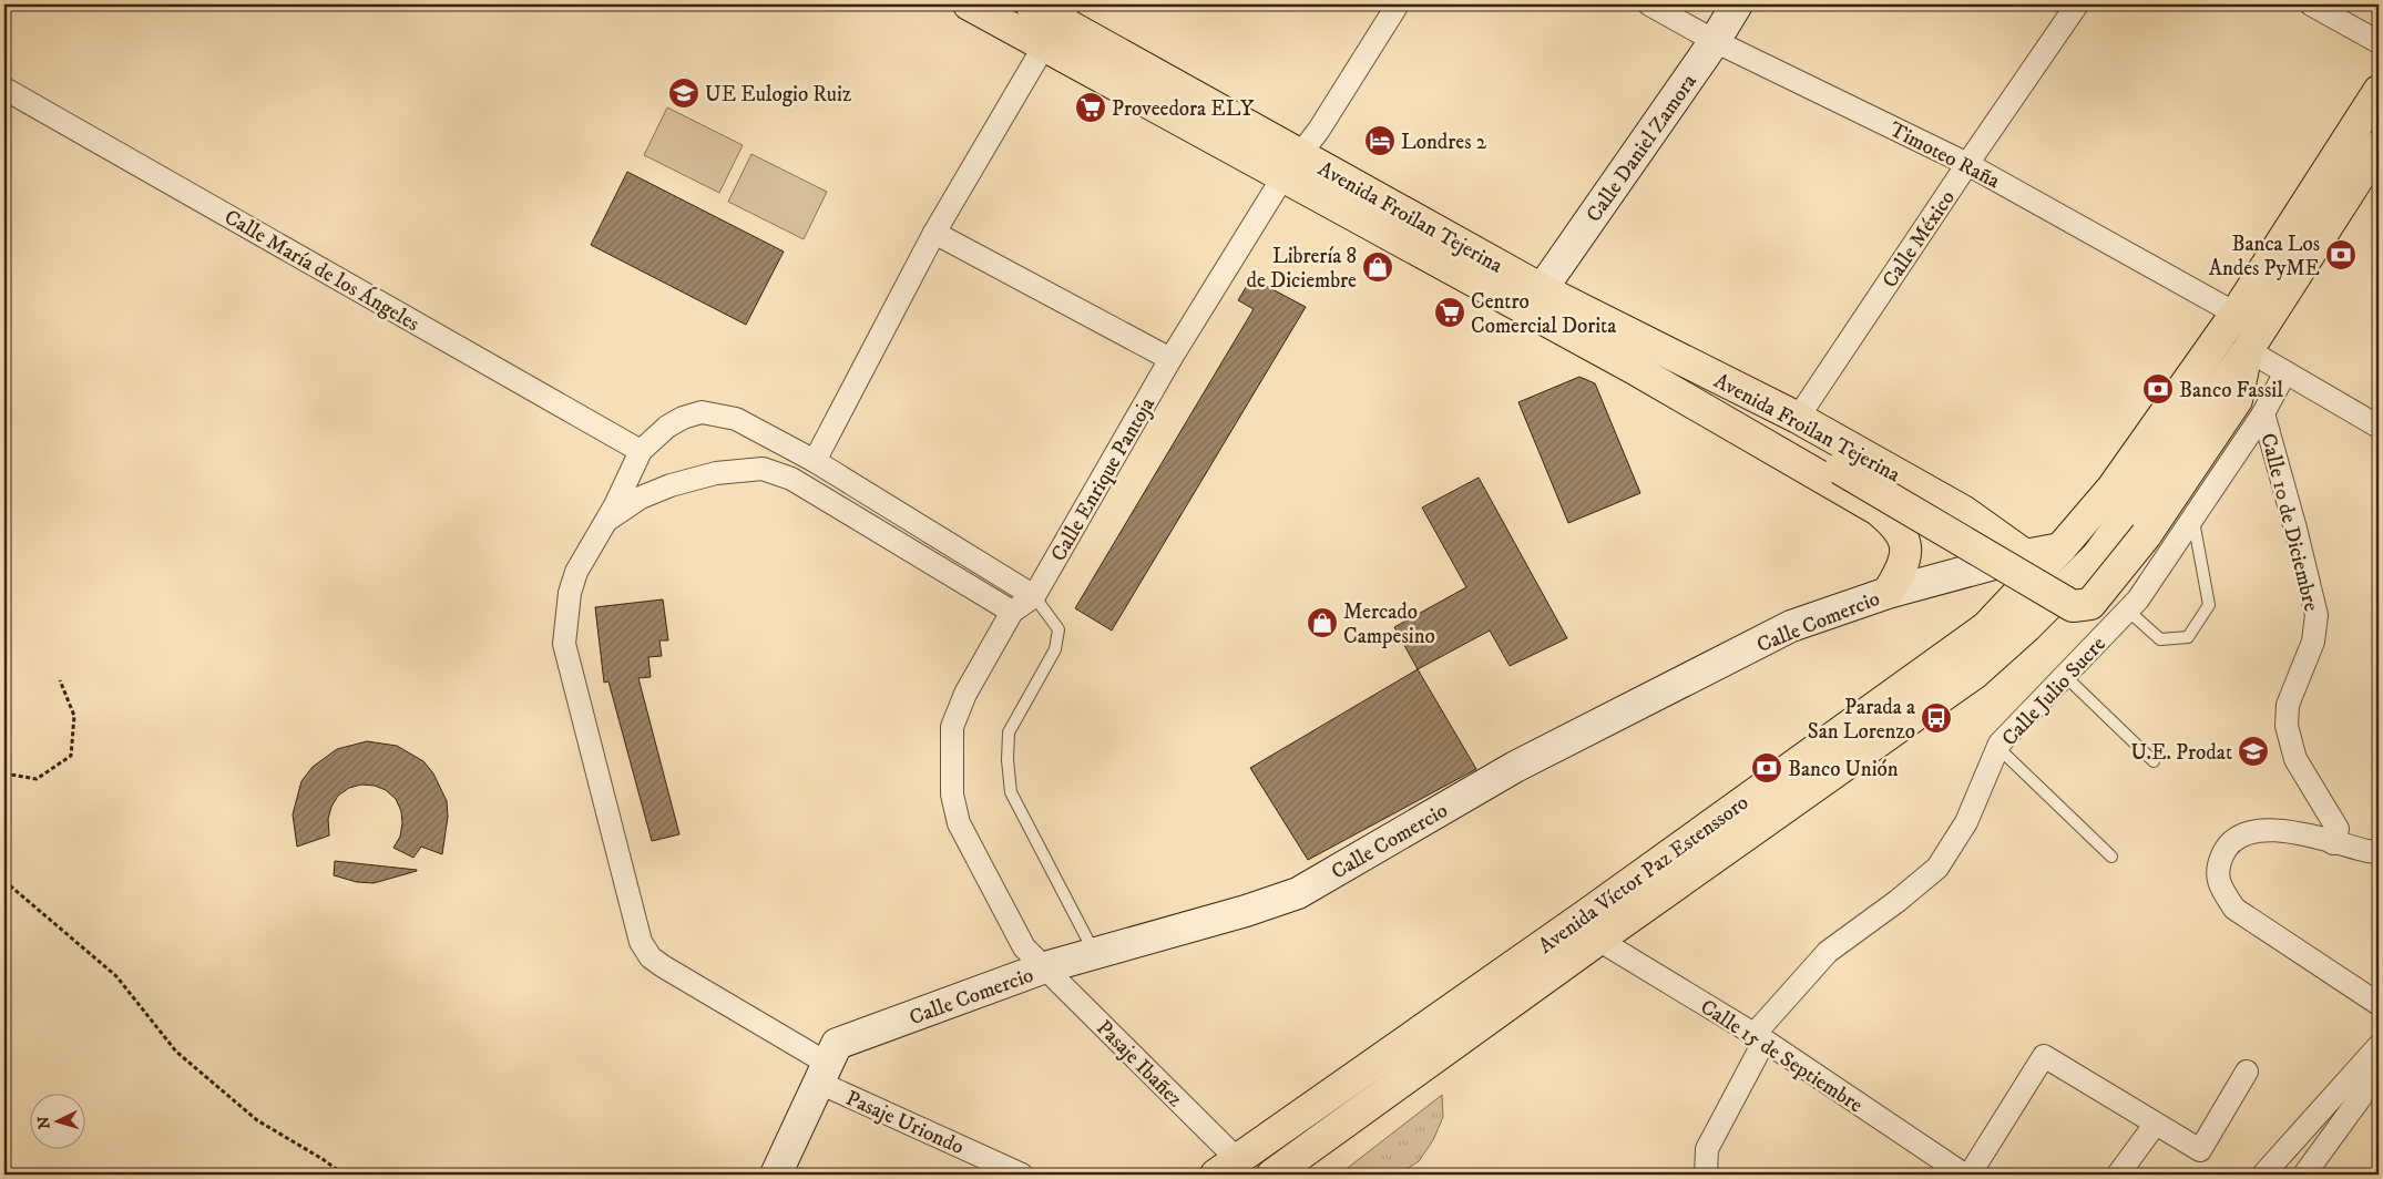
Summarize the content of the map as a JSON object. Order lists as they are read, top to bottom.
{
  "streets": {
    "main road": ["Avenida Froilan Tejerina", "Calle Comercio", "Avenida Víctor Paz Estenssoro"],
    "street": [
      "Calle Daniel Zamora",
      "Timoteo Raña",
      "Calle México",
      "Calle María de los Ángeles",
      "Calle Enrique Pantoja",
      "Calle 10 de Diciembre",
      "Calle Julio Sucre",
      "Calle 15 de Septiembre",
      "Pasaje Ibañez",
      "Pasaje Uriondo"
    ]
  },
  "crossings": [
    ["Calle Daniel Zamora", "Timoteo Raña"],
    ["Calle Daniel Zamora", "Avenida Froilan Tejerina"],
    ["Timoteo Raña", "Calle México"],
    ["Timoteo Raña", "Avenida Víctor Paz Estenssoro"],
    ["Avenida Froilan Tejerina", "Calle México"],
    ["Avenida Froilan Tejerina", "Calle Enrique Pantoja"],
    ["Avenida Froilan Tejerina", "Calle Comercio"],
    ["Calle María de los Ángeles", "Pasaje Uriondo"],
    ["Calle Enrique Pantoja", "Calle Comercio"],
    ["Calle Enrique Pantoja", "Pasaje Ibañez"],
    ["Calle 10 de Diciembre", "Calle Julio Sucre"],
    ["Calle Comercio", "Avenida Víctor Paz Estenssoro"],
    ["Calle Comercio", "Pasaje Ibañez"],
    ["Calle Comercio", "Pasaje Uriondo"],
    ["Calle Julio Sucre", "Calle 15 de Septiembre"],
    ["Avenida Víctor Paz Estenssoro", "Calle 15 de Septiembre"],
    ["Avenida Víctor Paz Estenssoro", "Pasaje Ibañez"]
  ],
  "places": {
    "school or university": ["UE Eulogio Ruiz", "U.E. Prodat"],
    "supermarket": ["Proveedora ELY", "Centro Comercial Dorita"],
    "hotel": ["Londres 2"],
    "bank": ["Banca Los Andes PyME", "Banco Fassil", "Banco Unión"],
    "shop": ["Librería 8 de Diciembre", "Mercado Campesino"],
    "bus stop": ["Parada a San Lorenzo"]
  },
  "north": "left"
}
